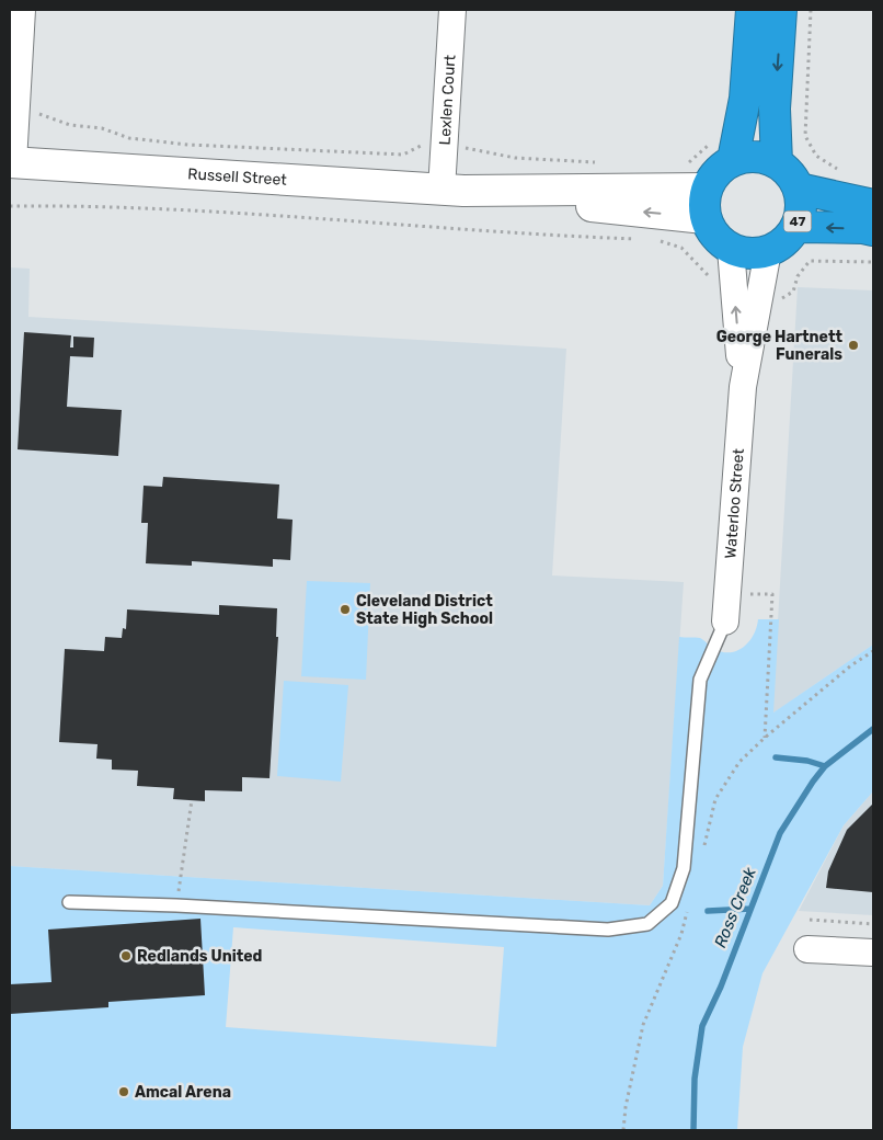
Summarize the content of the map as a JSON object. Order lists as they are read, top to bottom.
{
  "streets": {
    "highway": ["47"],
    "main road": ["Russell Street"],
    "street": ["Lexlen Court", "Waterloo Street"]
  },
  "crossings": [
    ["Lexlen Court", "Russell Street"],
    ["Russell Street", "47"],
    ["Russell Street", "Waterloo Street"],
    ["47", "Waterloo Street"]
  ],
  "water": ["Ross Creek"],
  "places": [
    "George Hartnett Funerals",
    "Cleveland District State High School",
    "Redlands United",
    "Amcal Arena"
  ]
}
